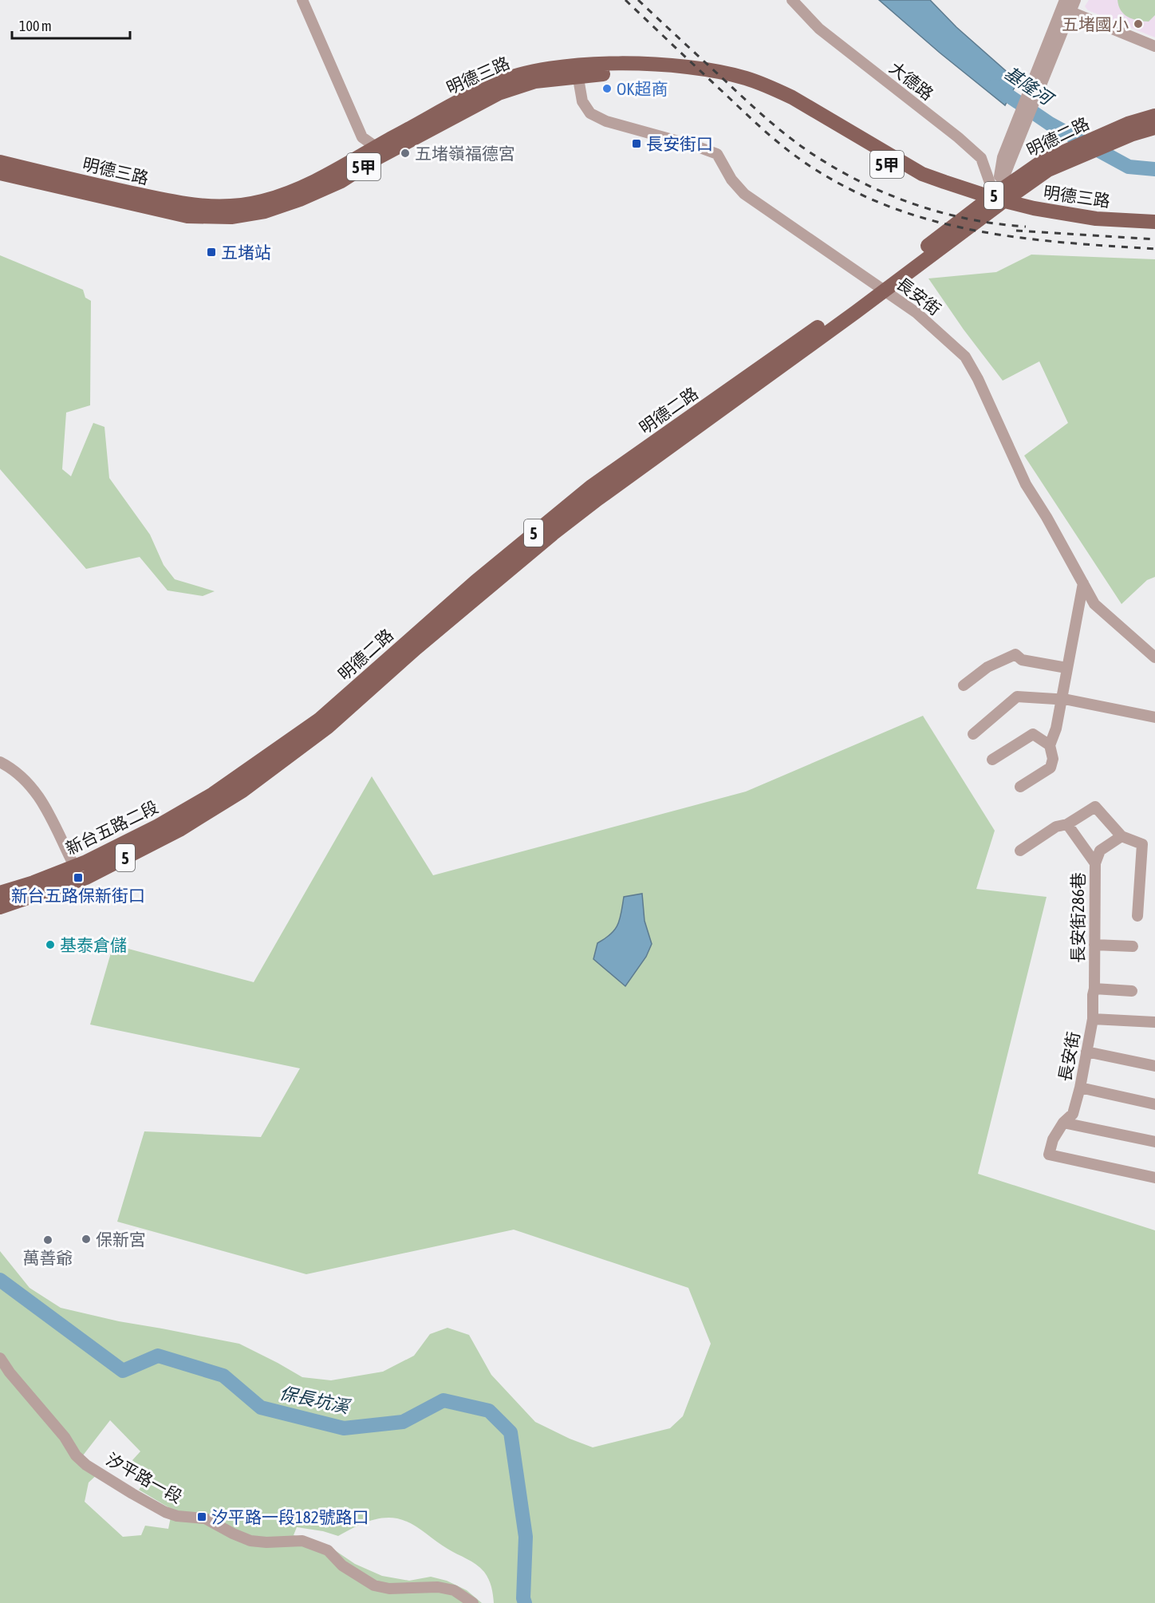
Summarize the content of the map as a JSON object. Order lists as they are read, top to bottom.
{
  "streets": {
    "main road": [
      "明德三路",
      "明德二路",
      "5甲",
      "5",
      "新台五路二段"
    ],
    "street": [
      "大德路",
      "長安街",
      "長安街286巷",
      "汐平路一段"
    ]
  },
  "crossings": [
    ["明德三路", "大德路"],
    ["明德三路", "長安街"],
    ["明德二路", "新台五路二段"],
    ["長安街", "長安街286巷"]
  ],
  "water": ["基隆河", "保長坑溪"],
  "places": {
    "other": [
      "五堵國小",
      "OK超商",
      "五堵嶺福德宮",
      "基泰倉儲",
      "保新宮",
      "萬善爺"
    ],
    "transit": [
      "長安街口",
      "五堵站",
      "新台五路保新街口",
      "汐平路一段182號路口"
    ]
  },
  "scale_bar": "100 m"
}
